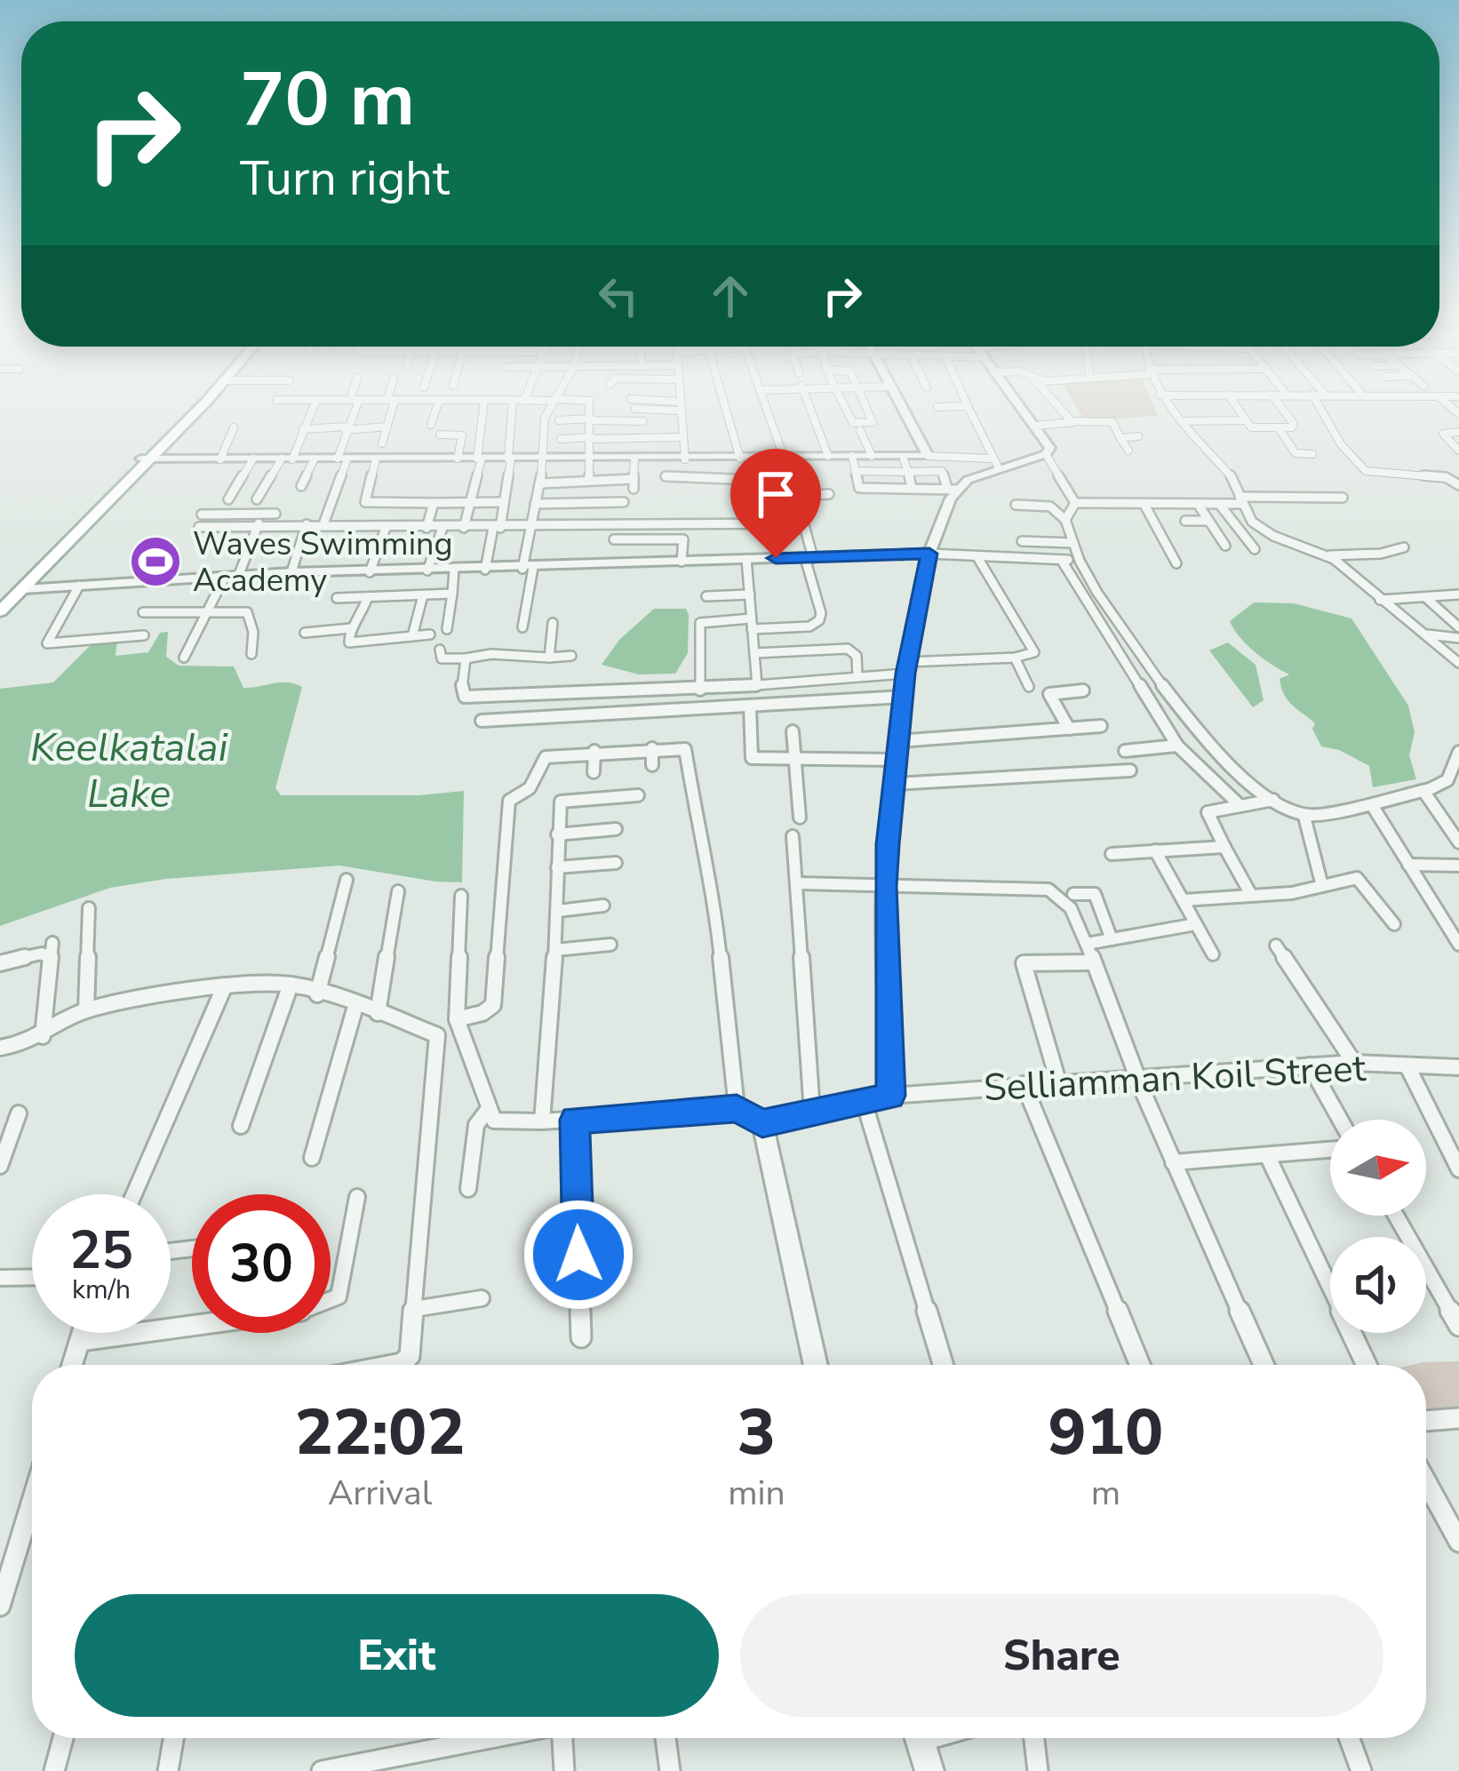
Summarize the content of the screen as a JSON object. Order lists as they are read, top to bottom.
{
  "streets": {
    "street": ["Selliamman Koil Street"]
  },
  "water": ["Keelkatalai Lake"],
  "places": {
    "sports": ["Waves Swimming Academy"]
  },
  "north": "right",
  "page": {
    "turn": ["70 m", "Turn right"],
    "speed": "25 km/h",
    "limit": "30",
    "eta": [
      "22:02",
      "Arrival",
      "3",
      "min",
      "910",
      "m"
    ],
    "buttons": ["Exit", "Share"]
  }
}
